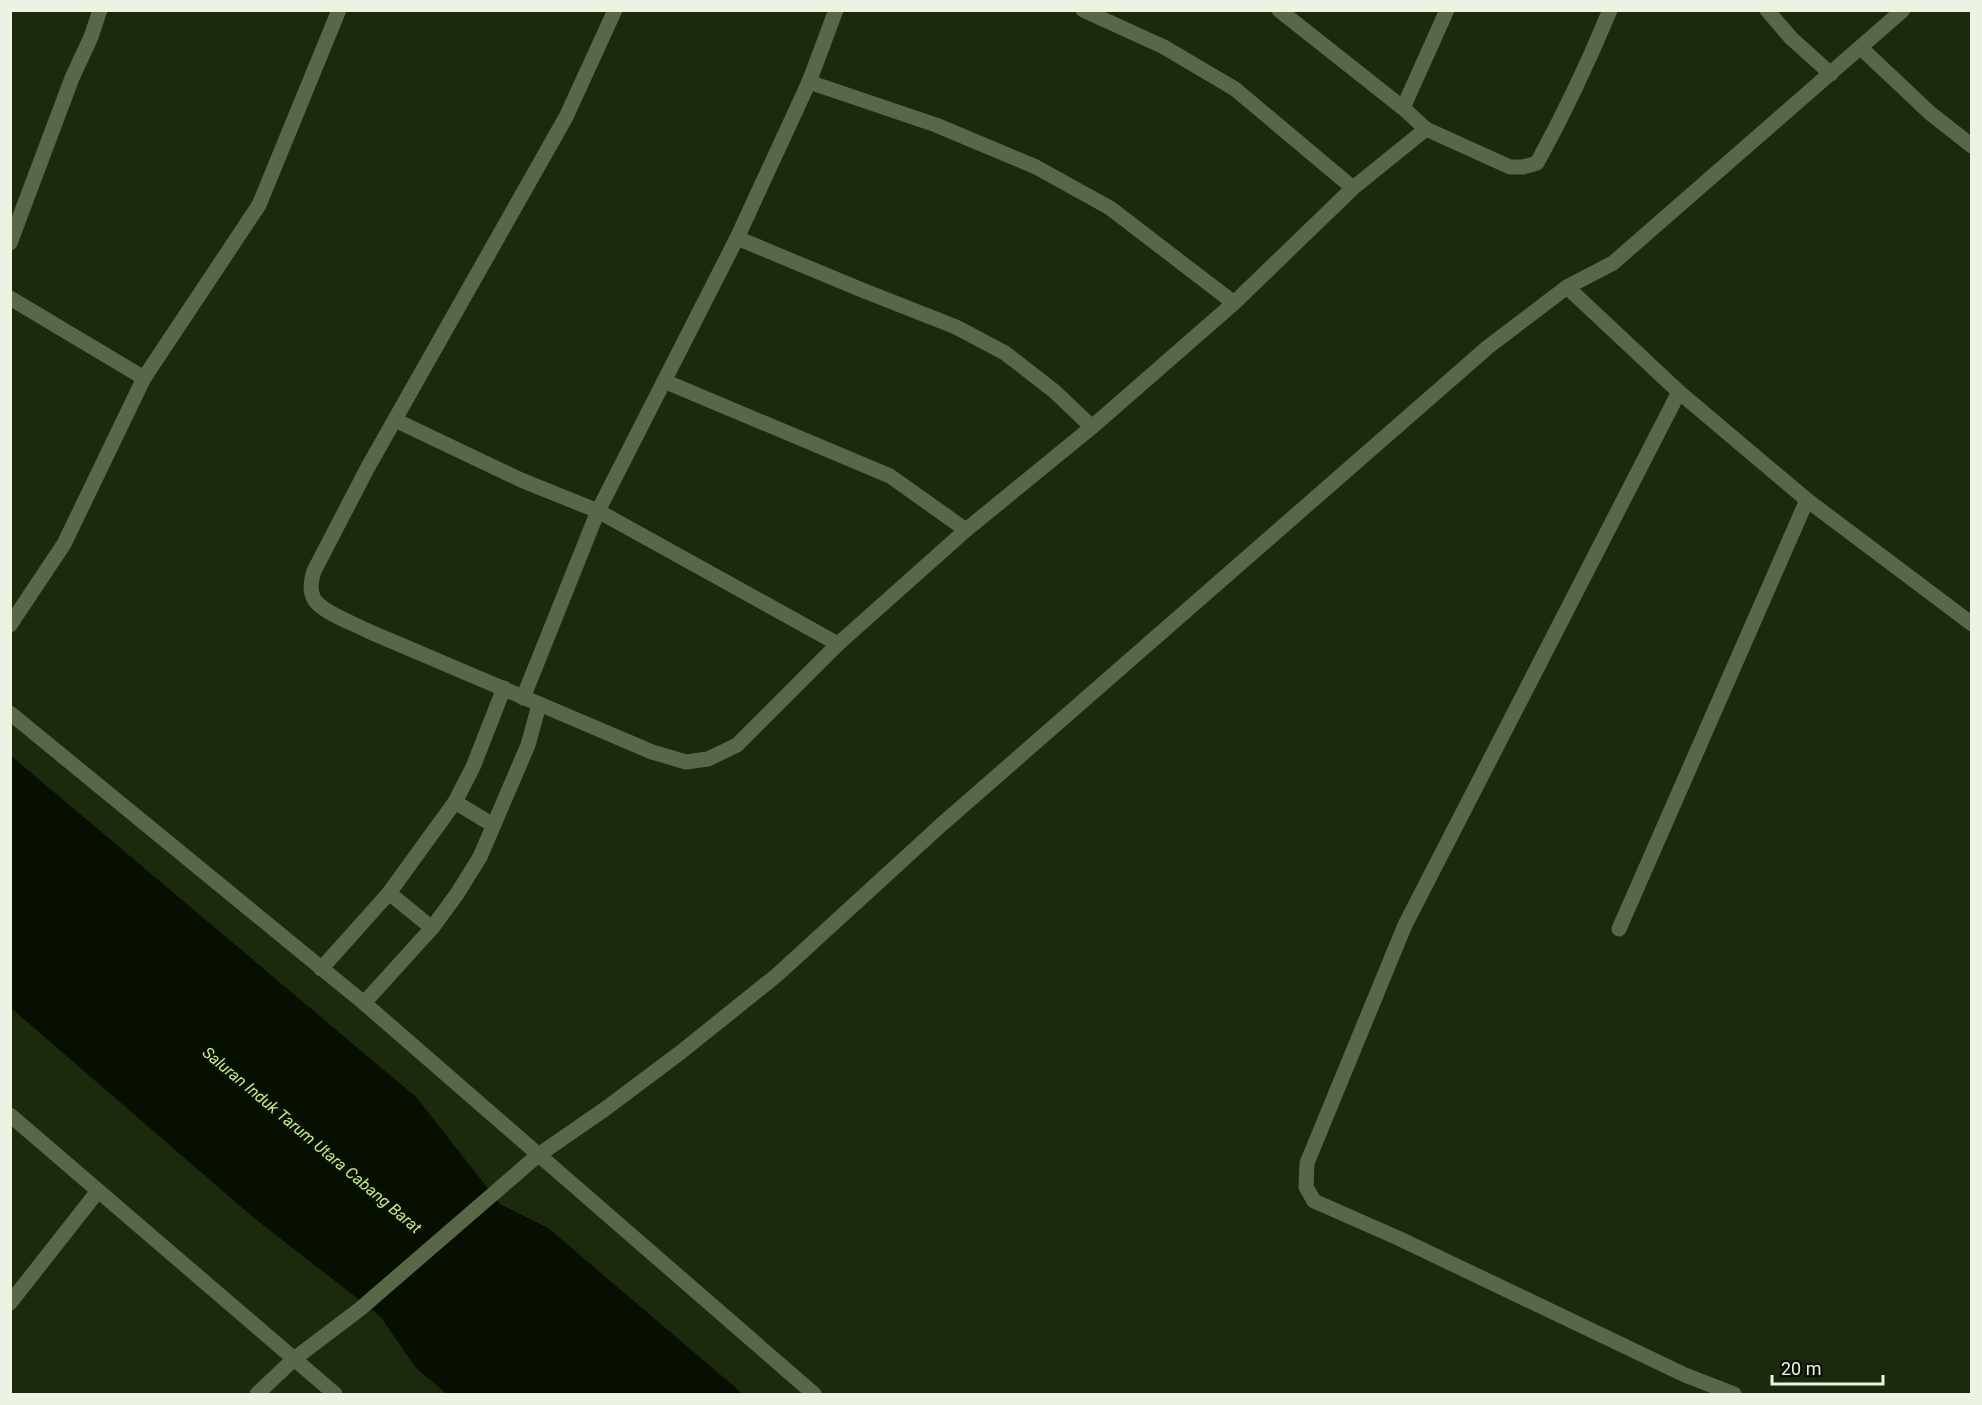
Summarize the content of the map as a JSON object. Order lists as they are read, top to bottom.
{
  "water": ["Saluran Induk Tarum Utara Cabang Barat"],
  "scale_bar": "20 m"
}
